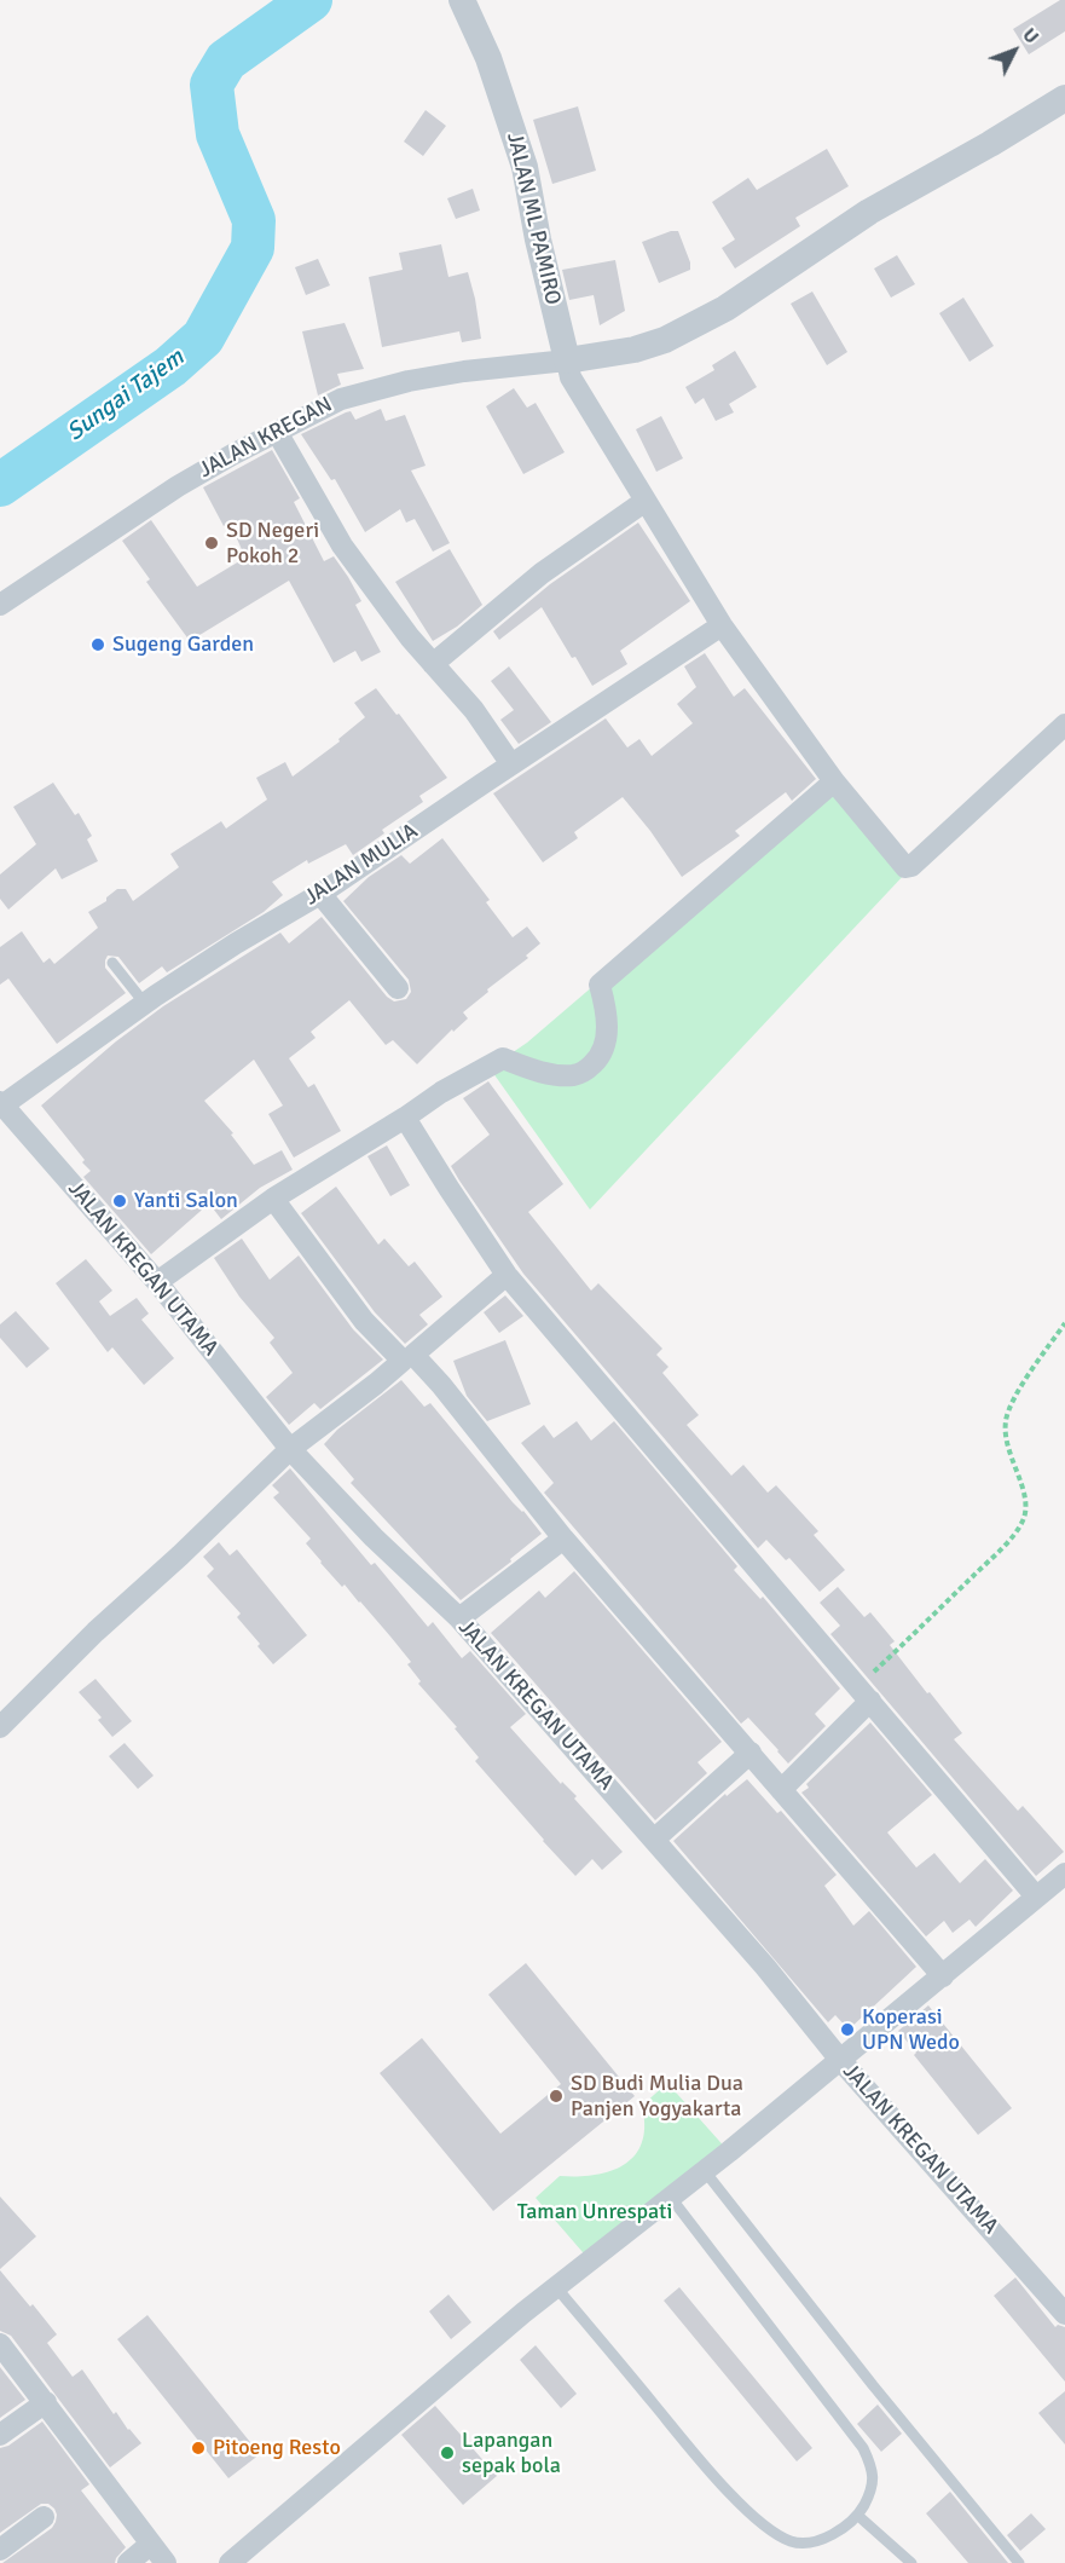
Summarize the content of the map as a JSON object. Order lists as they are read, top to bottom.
{
  "streets": {
    "street": [
      "JALAN ML PAMIRO",
      "JALAN KREGAN",
      "JALAN MULIA",
      "JALAN KREGAN UTAMA"
    ]
  },
  "crossings": [
    ["JALAN ML PAMIRO", "JALAN KREGAN"],
    ["JALAN MULIA", "JALAN KREGAN UTAMA"]
  ],
  "water": ["Sungai Tajem"],
  "parks": ["Taman Unrespati"],
  "places": [
    "SD Negeri Pokoh 2",
    "Sugeng Garden",
    "Yanti Salon",
    "Koperasi UPN Wedo",
    "SD Budi Mulia Dua Panjen Yogyakarta",
    "Pitoeng Resto",
    "Lapangan sepak bola"
  ],
  "north": "top right"
}
